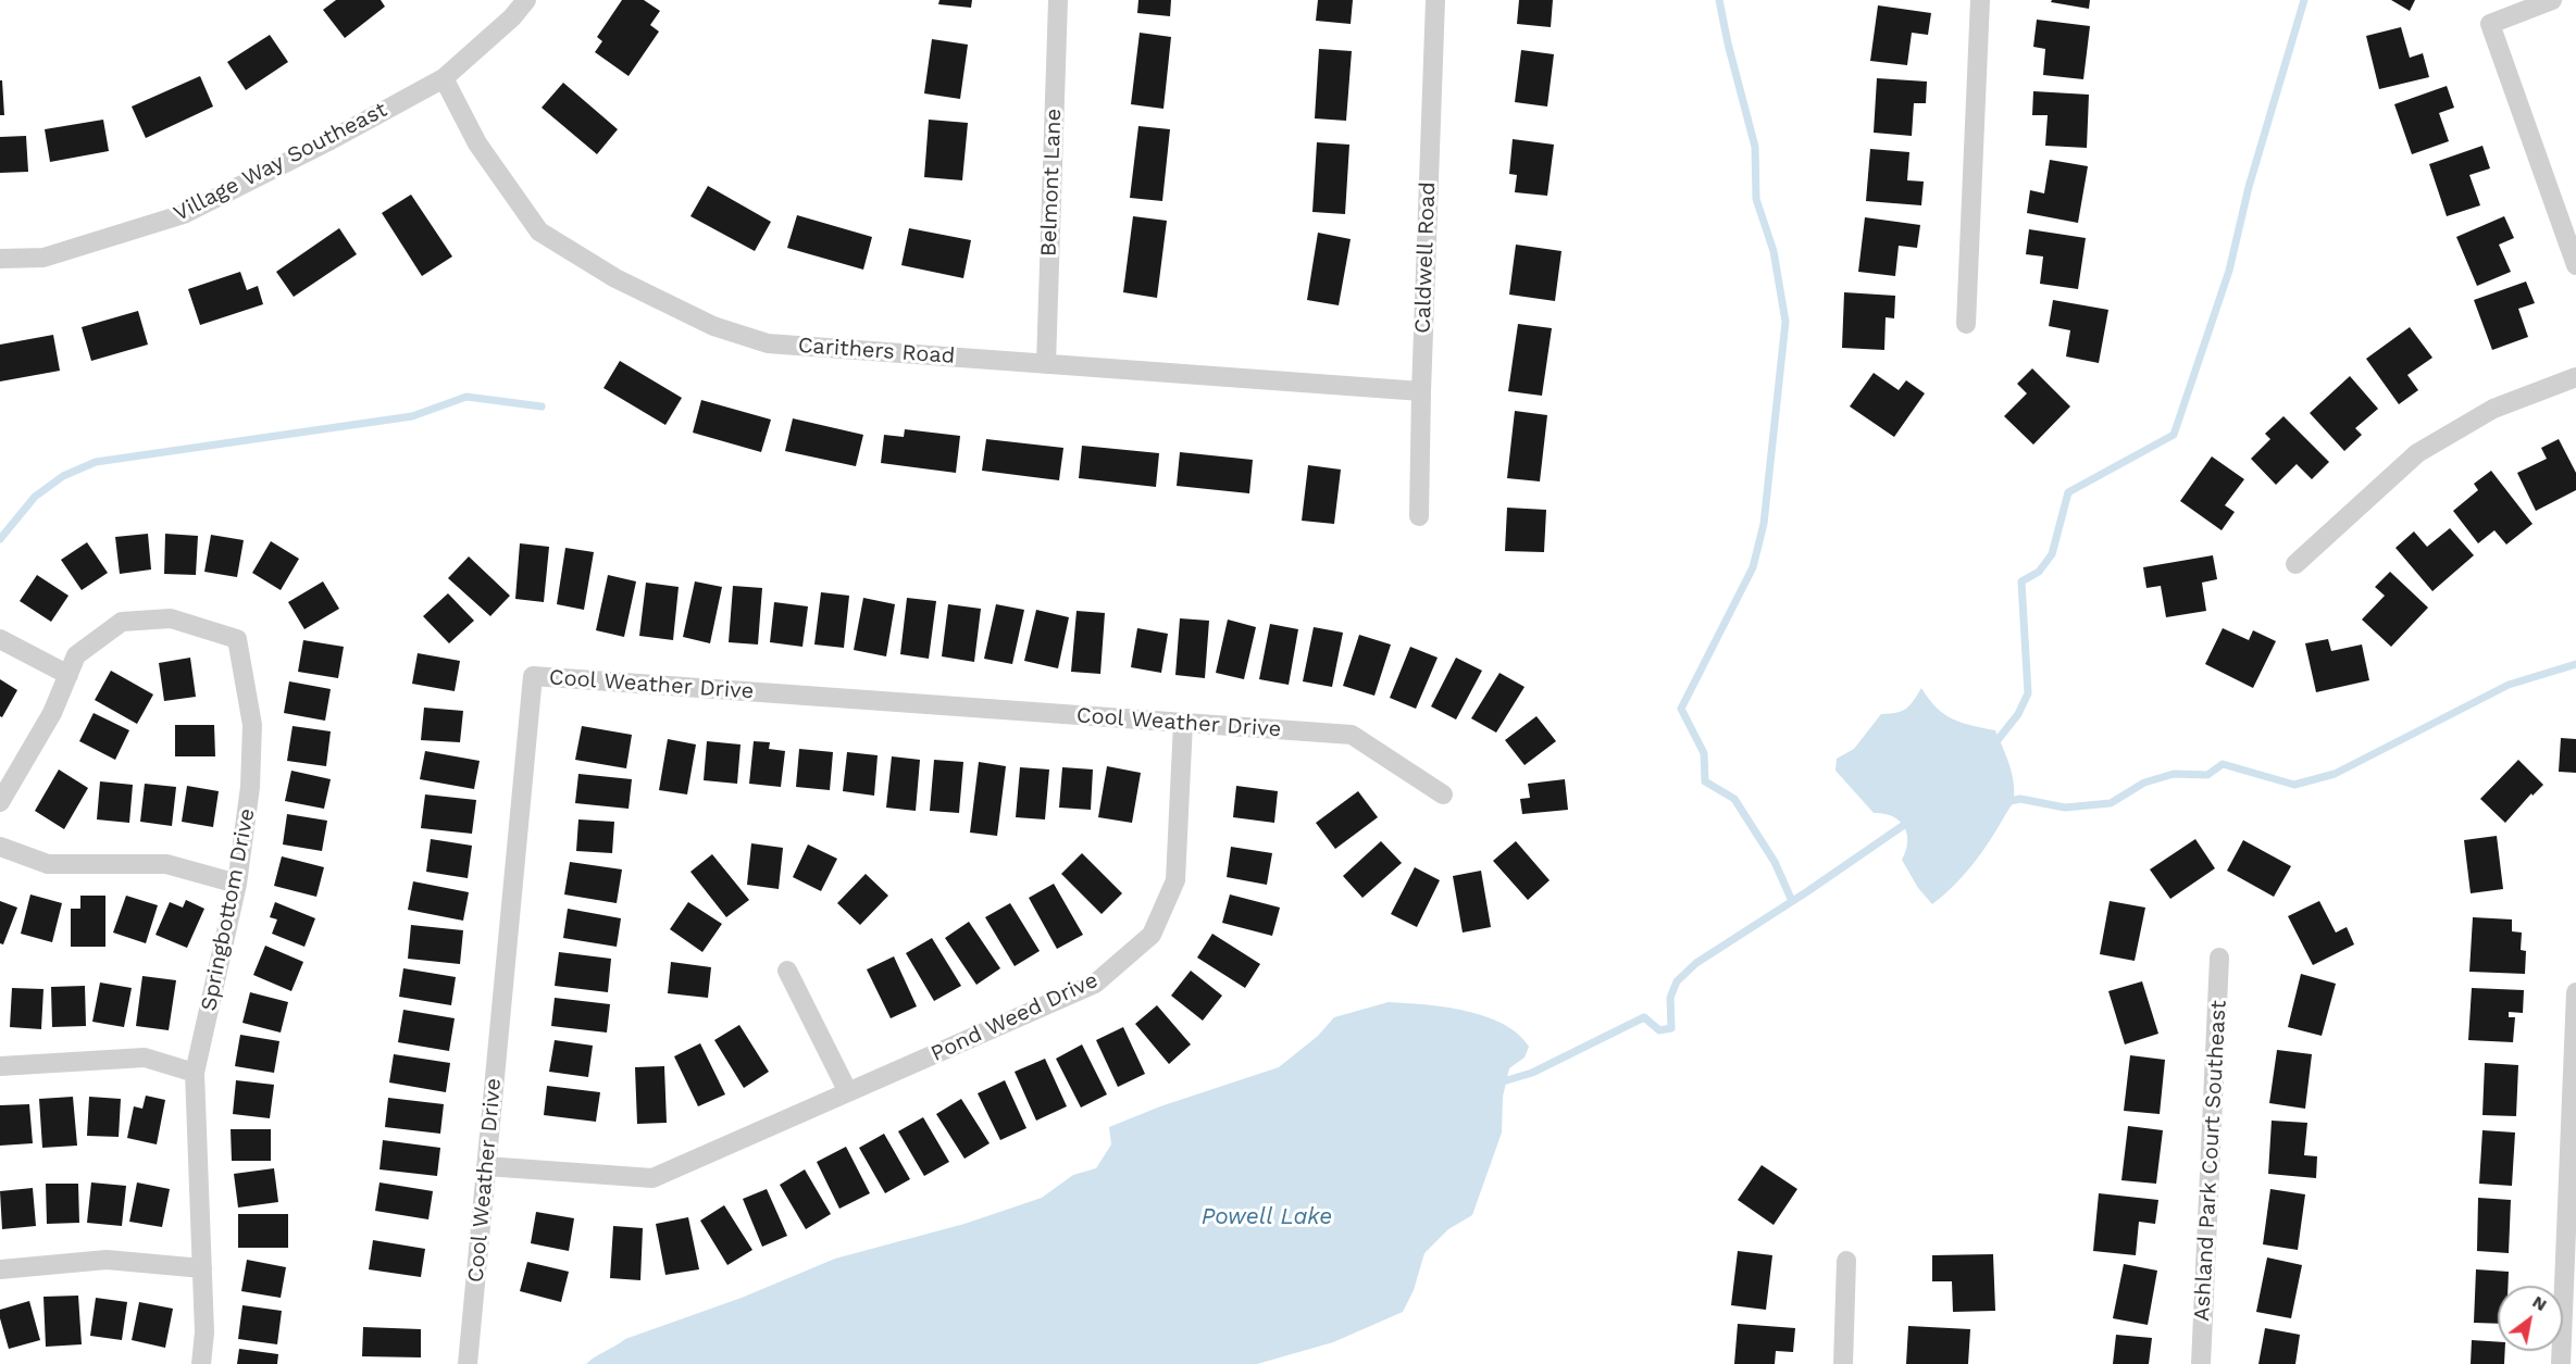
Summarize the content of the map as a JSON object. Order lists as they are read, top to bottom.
{
  "streets": {
    "street": [
      "Village Way Southeast",
      "Belmont Lane",
      "Caldwell Road",
      "Carithers Road",
      "Cool Weather Drive",
      "Springbottom Drive",
      "Pond Weed Drive",
      "Ashland Park Court Southeast"
    ]
  },
  "crossings": [
    ["Village Way Southeast", "Carithers Road"],
    ["Belmont Lane", "Carithers Road"],
    ["Caldwell Road", "Carithers Road"],
    ["Cool Weather Drive", "Pond Weed Drive"]
  ],
  "water": ["Powell Lake"],
  "north": "top right"
}
